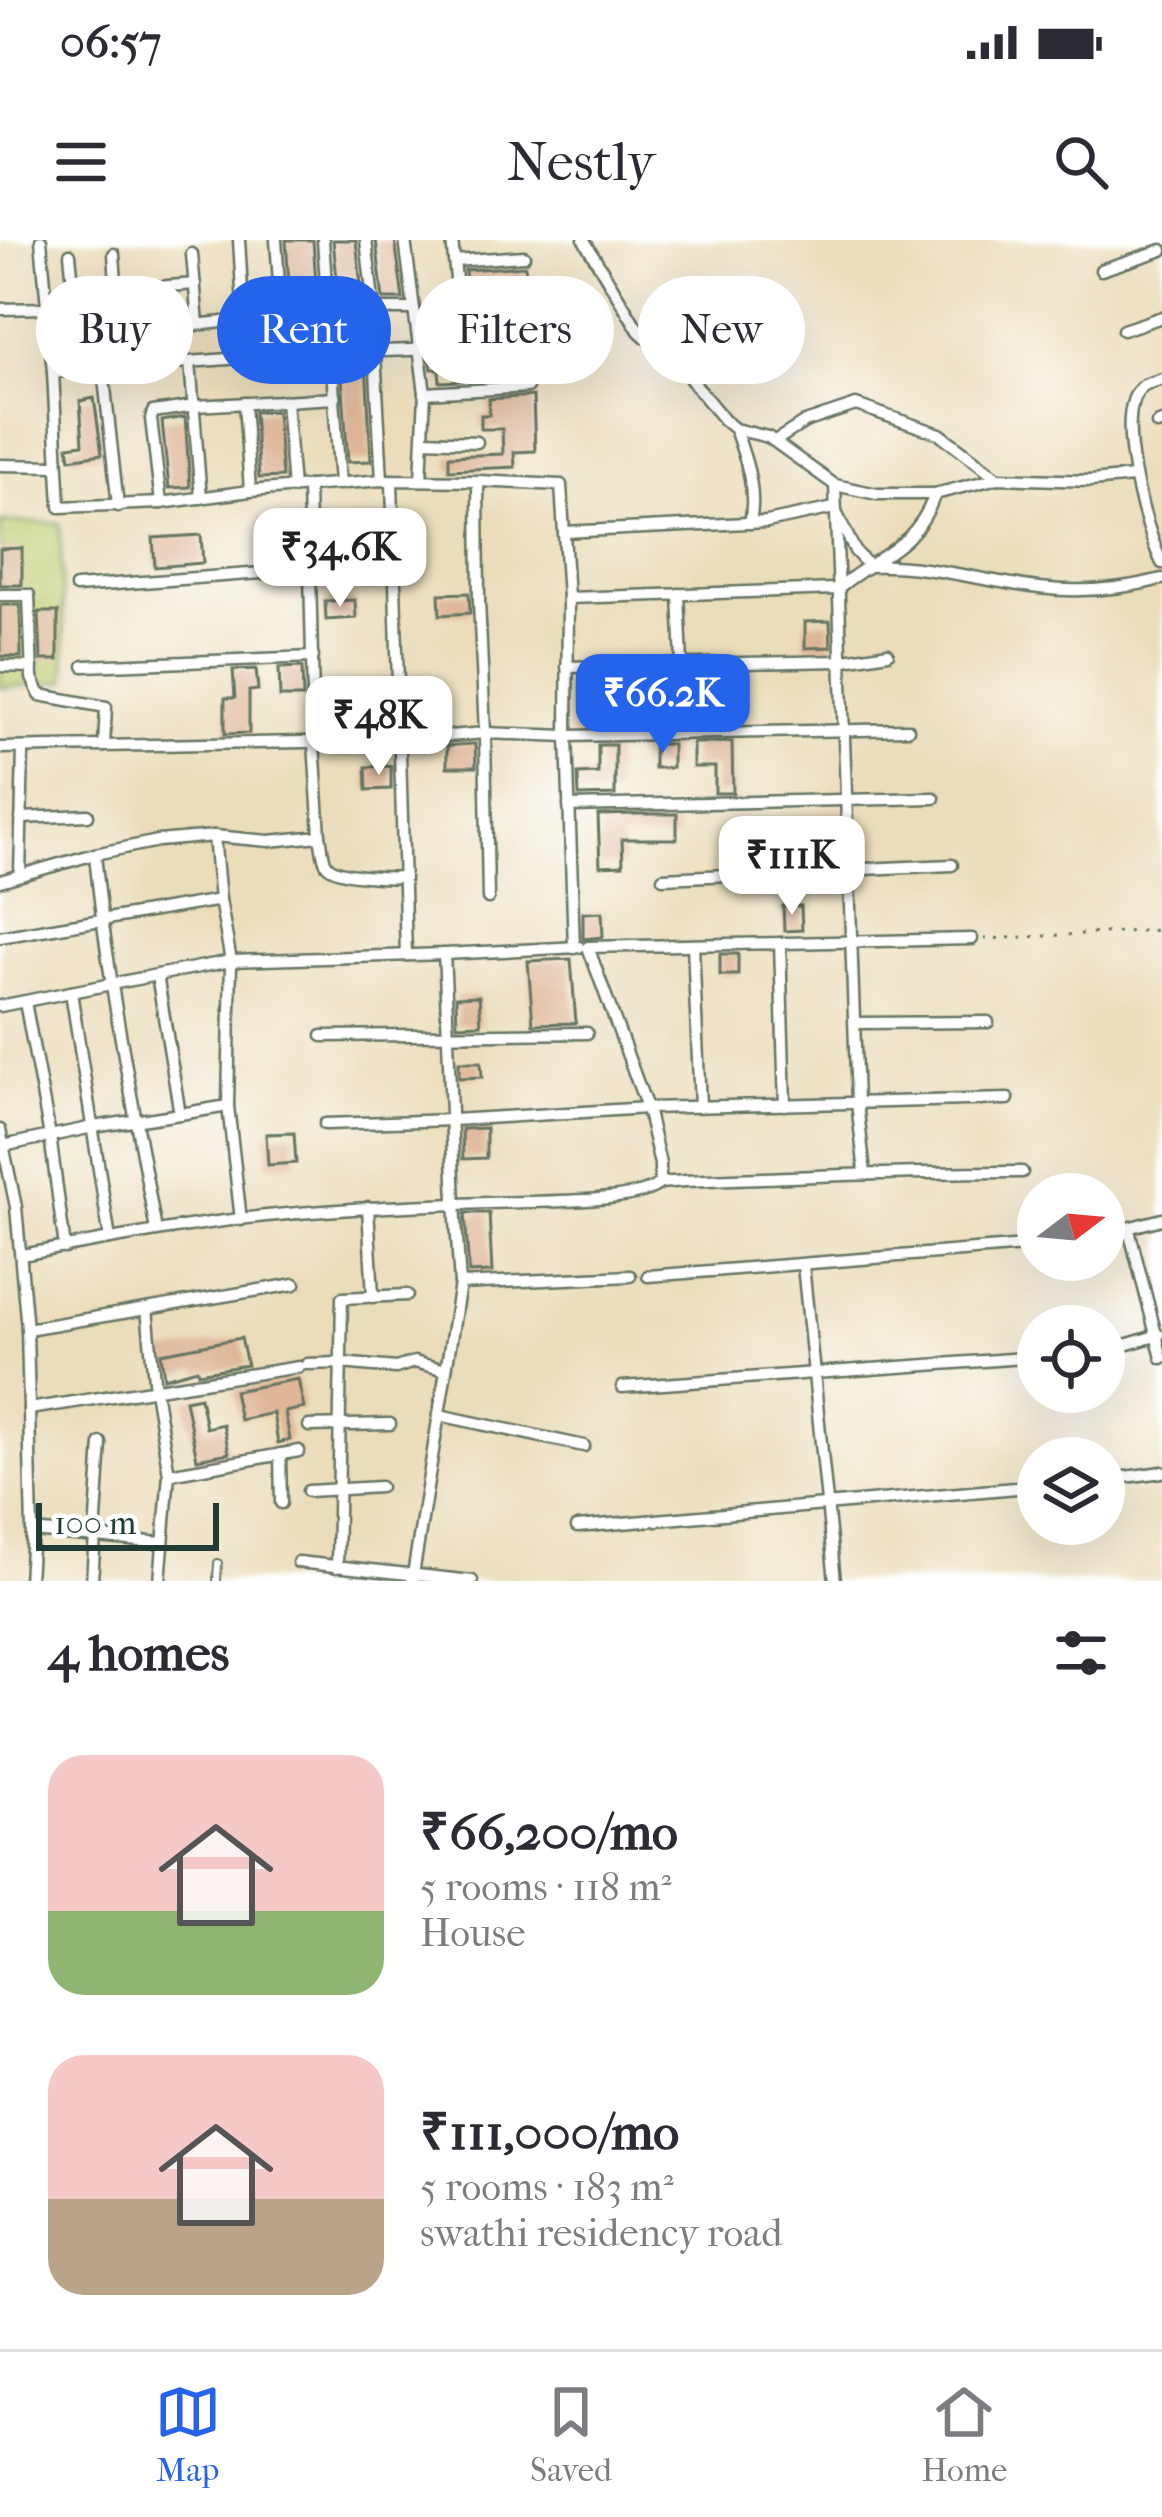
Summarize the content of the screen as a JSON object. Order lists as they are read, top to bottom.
{
  "scale_bar": "100 m",
  "north": "right",
  "page": {
    "status": "06:57",
    "header": "Nestly",
    "chip": [
      "Buy",
      "Rent",
      "Filters",
      "New"
    ],
    "price": [
      "₹34.6K",
      "₹66.2K",
      "₹48K",
      "₹111K"
    ],
    "scale": "100 m",
    "heading": "4 homes",
    "list": [
      {
        "name": "₹66,200/mo",
        "note": "5 rooms · 118 m² · House"
      },
      {
        "name": "₹111,000/mo",
        "note": "5 rooms · 183 m² · swathi residency road"
      }
    ],
    "tabs": ["Map", "Saved", "Home"]
  }
}
